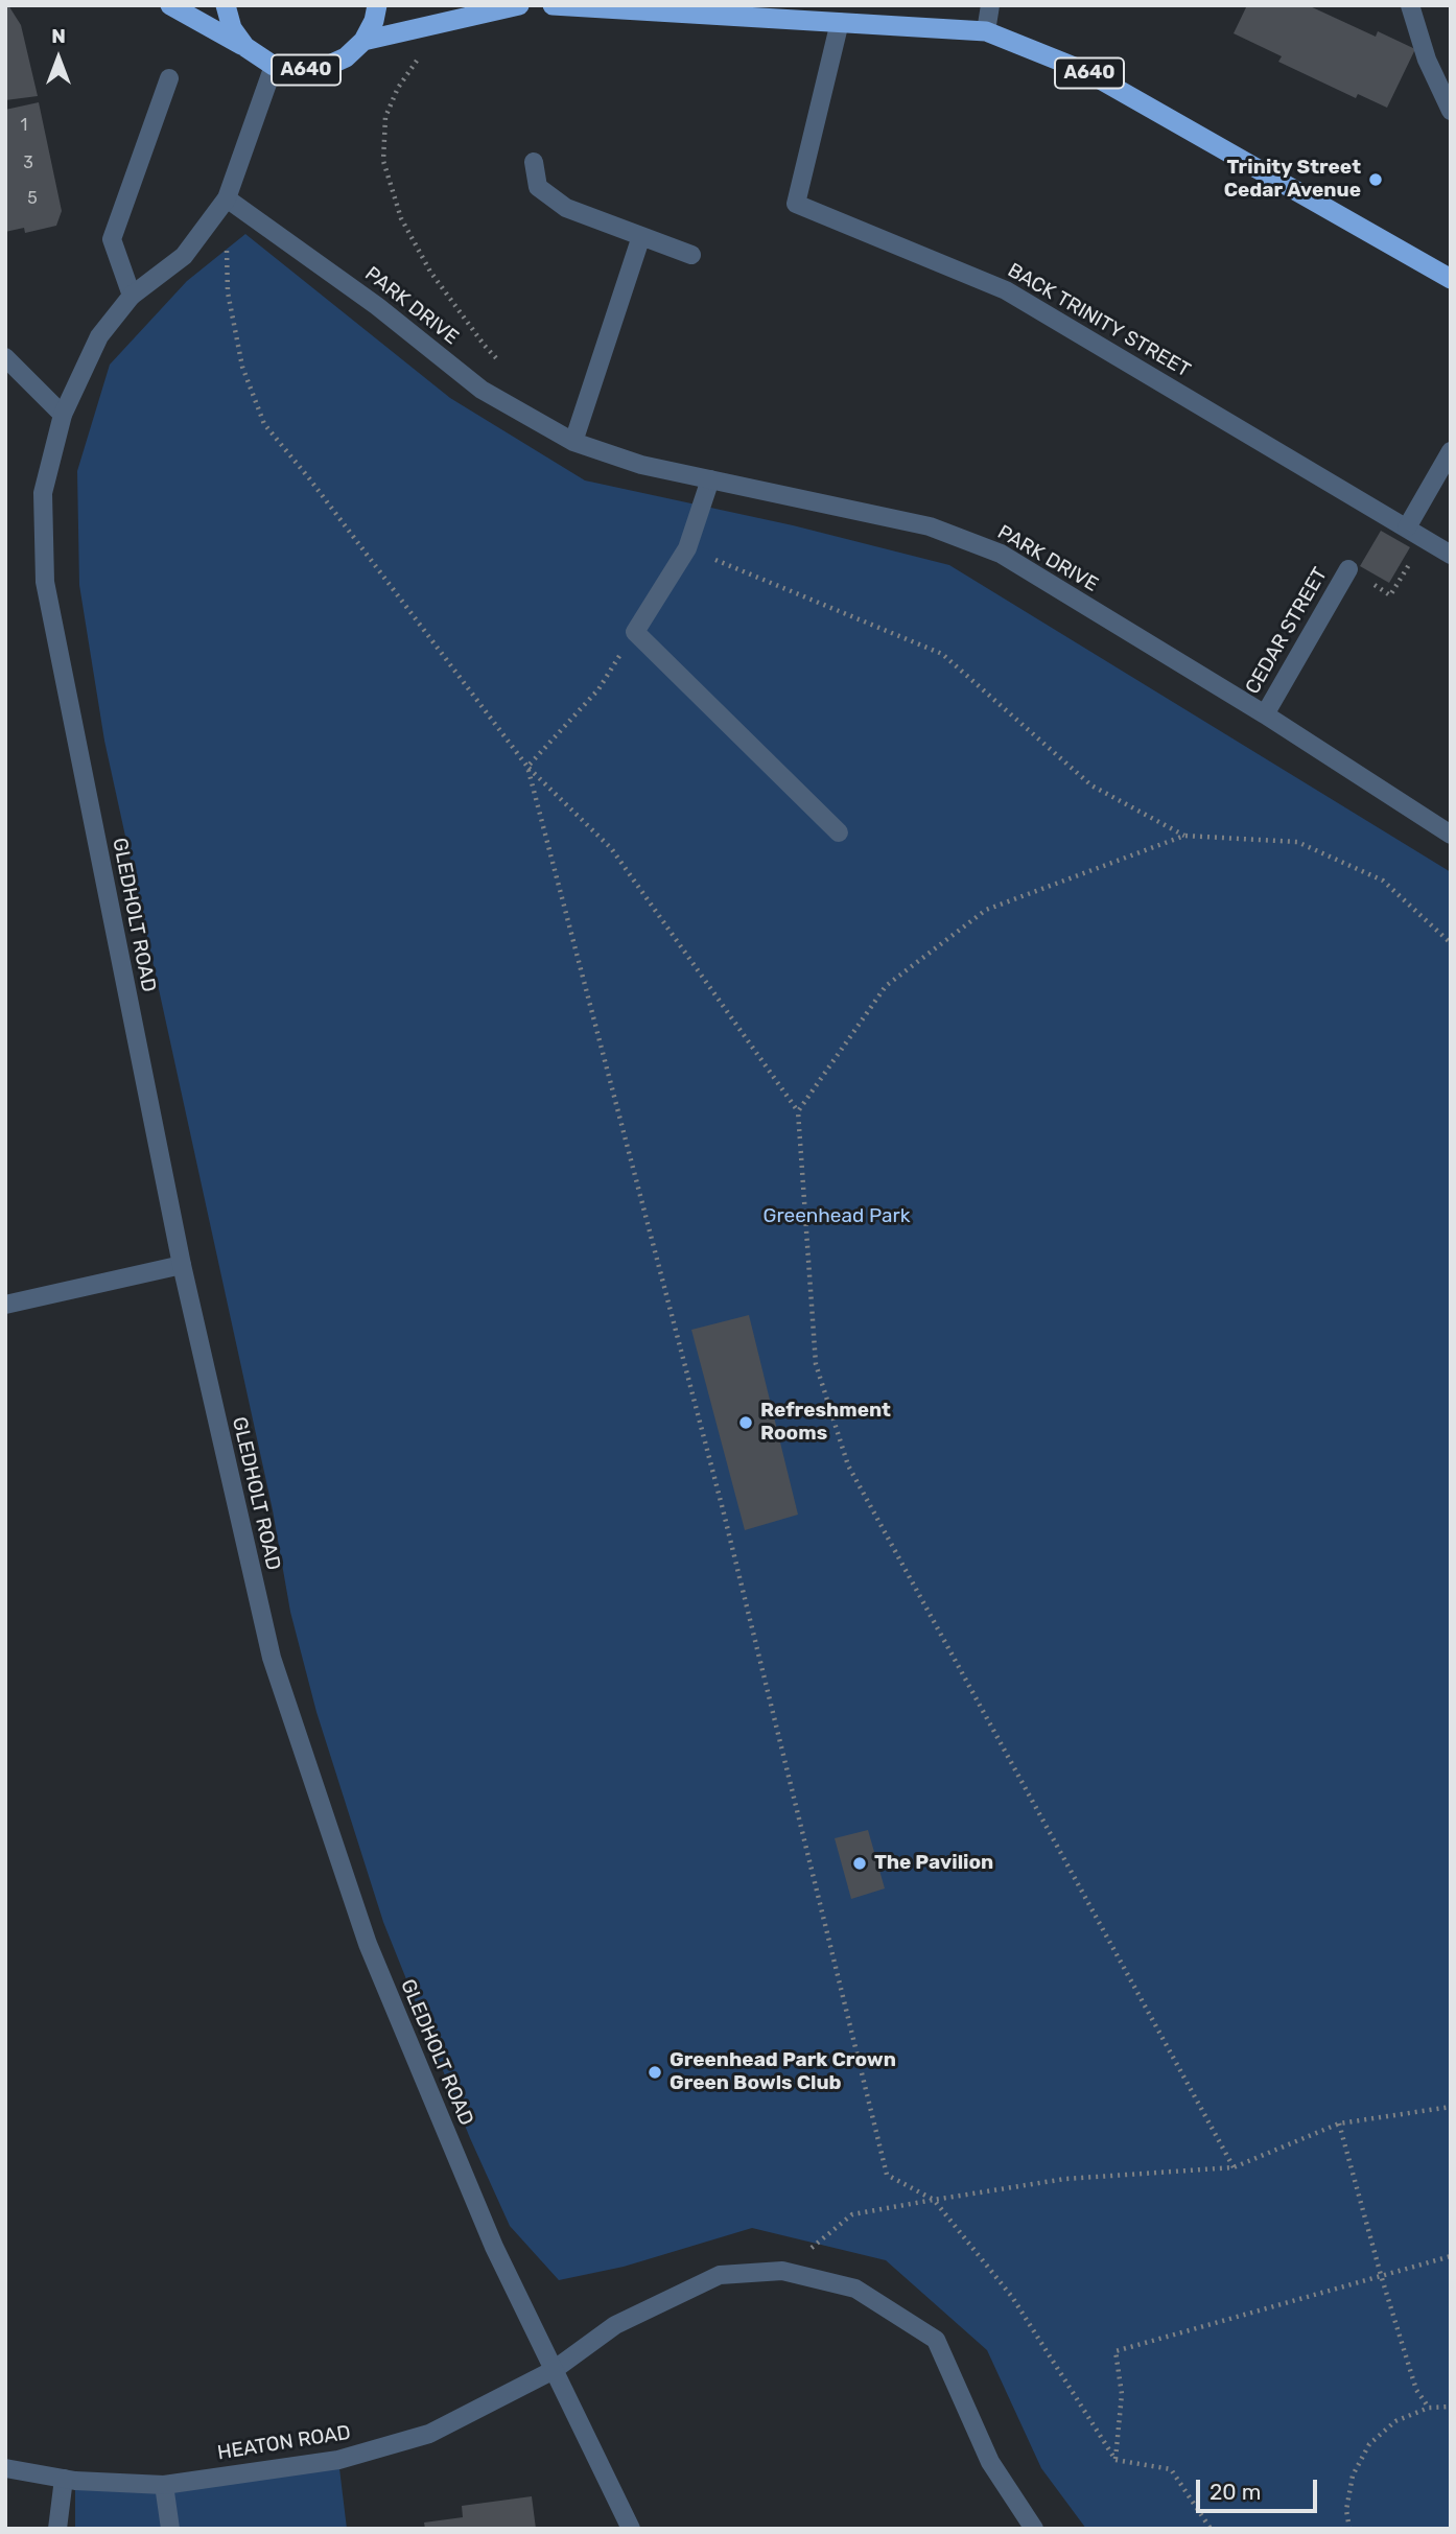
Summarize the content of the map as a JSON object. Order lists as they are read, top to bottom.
{
  "streets": {
    "highway": ["A640"],
    "street": [
      "PARK DRIVE",
      "BACK TRINITY STREET",
      "CEDAR STREET",
      "GLEDHOLT ROAD",
      "HEATON ROAD"
    ]
  },
  "crossings": [
    ["A640", "BACK TRINITY STREET"],
    ["A640", "GLEDHOLT ROAD"],
    ["PARK DRIVE", "CEDAR STREET"],
    ["PARK DRIVE", "GLEDHOLT ROAD"],
    ["GLEDHOLT ROAD", "HEATON ROAD"]
  ],
  "parks": ["Greenhead Park"],
  "places": [
    "Trinity Street Cedar Avenue",
    "Refreshment Rooms",
    "The Pavilion",
    "Greenhead Park Crown Green Bowls Club"
  ],
  "house_numbers": ["1", "3", "5"],
  "scale_bar": "20 m",
  "north": "top"
}
